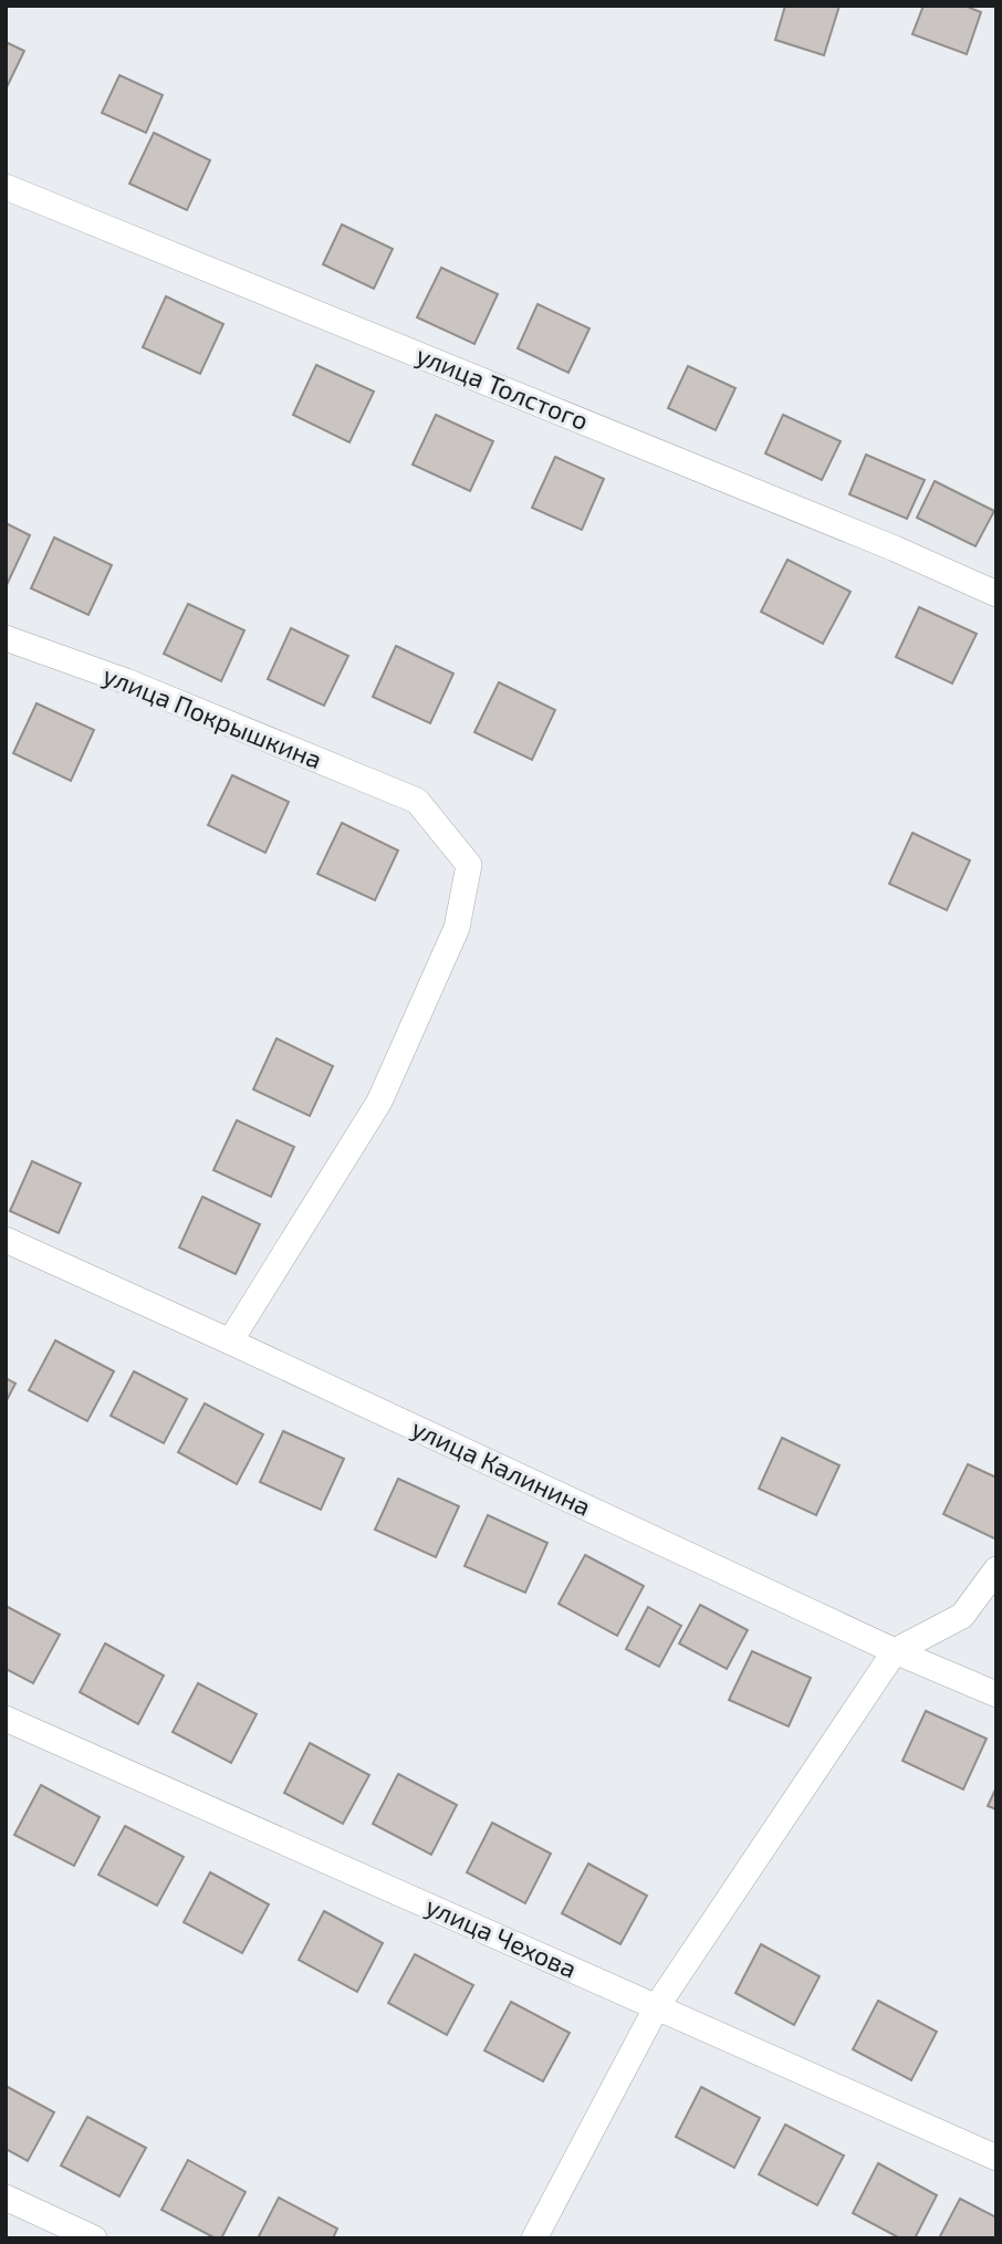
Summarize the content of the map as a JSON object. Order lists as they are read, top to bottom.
{
  "streets": {
    "street": [
      "улица Толстого",
      "улица Покрышкина",
      "улица Калинина",
      "улица Чехова"
    ]
  },
  "crossings": [
    ["улица Покрышкина", "улица Калинина"]
  ]
}
